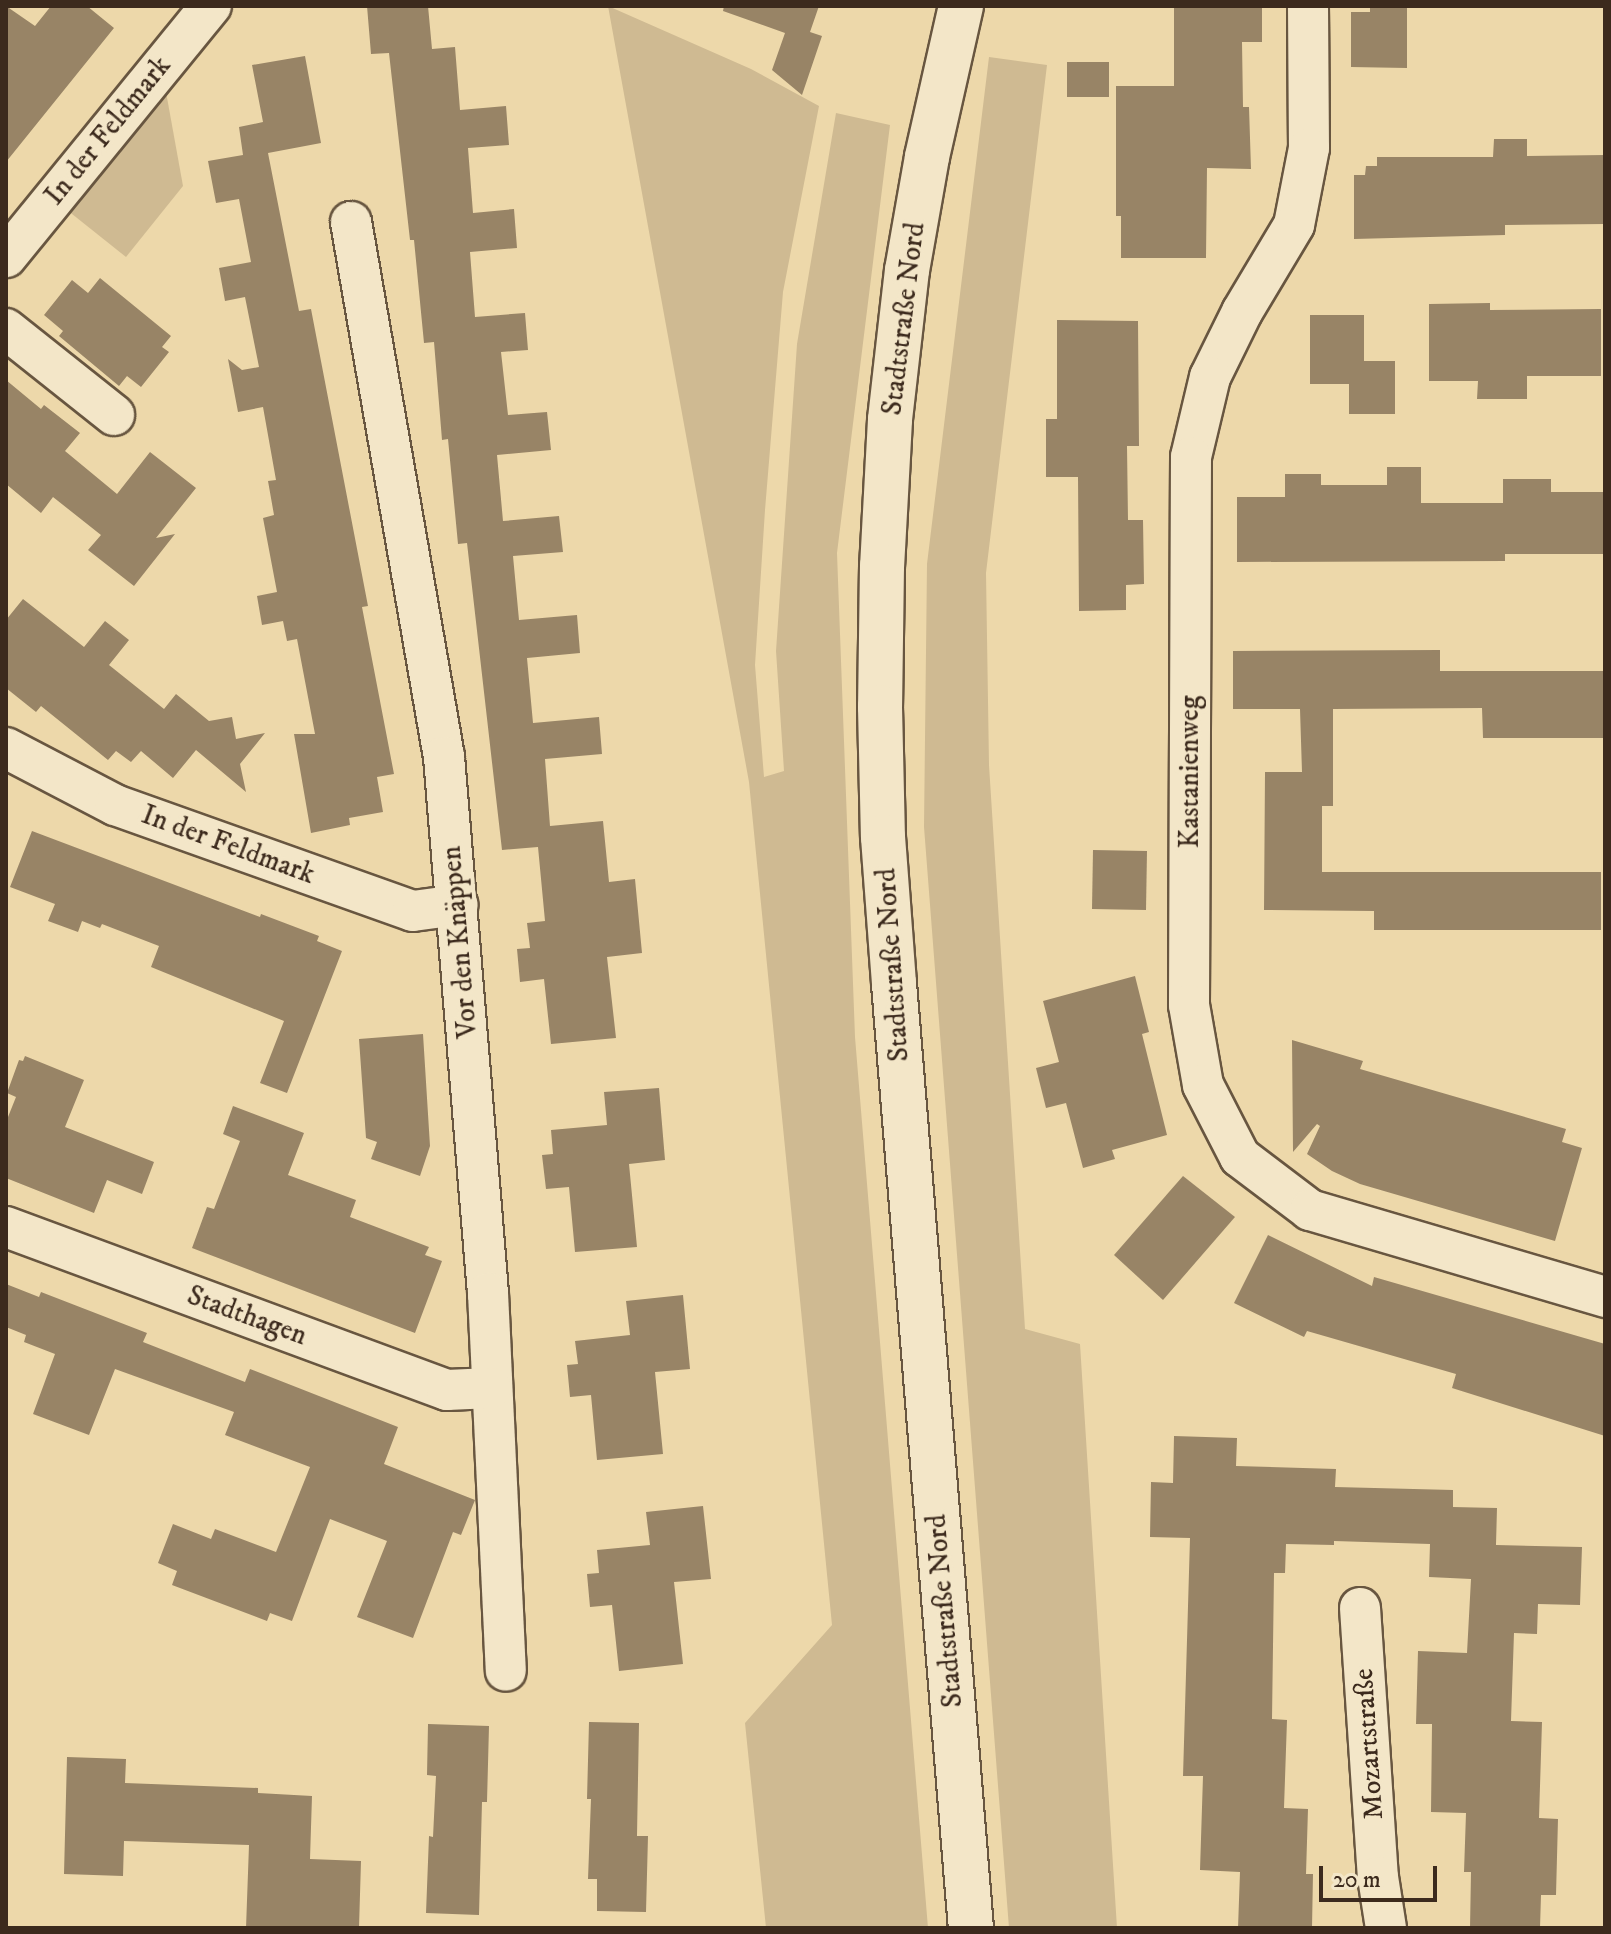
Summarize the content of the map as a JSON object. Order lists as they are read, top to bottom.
{
  "streets": {
    "main road": ["Stadtstraße Nord"],
    "street": [
      "In der Feldmark",
      "Kastanienweg",
      "Vor den Knäppen",
      "Stadthagen",
      "Mozartstraße"
    ]
  },
  "crossings": [
    ["In der Feldmark", "Vor den Knäppen"],
    ["Vor den Knäppen", "Stadthagen"]
  ],
  "scale_bar": "20 m"
}
